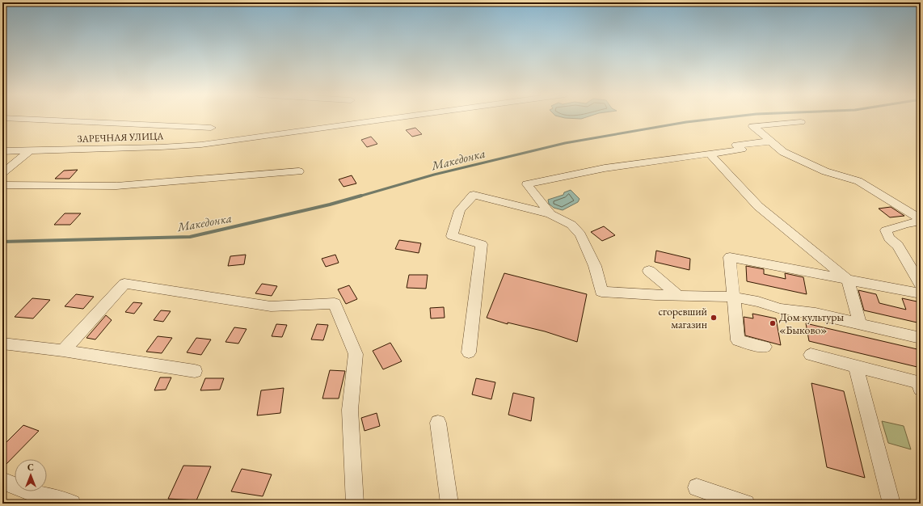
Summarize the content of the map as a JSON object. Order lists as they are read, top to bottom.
{
  "streets": {
    "street": ["ЗАРЕЧНАЯ УЛИЦА"]
  },
  "water": ["Македонка"],
  "places": ["сгоревший магазин", "Дом культуры «Быково»"],
  "north": "top"
}
